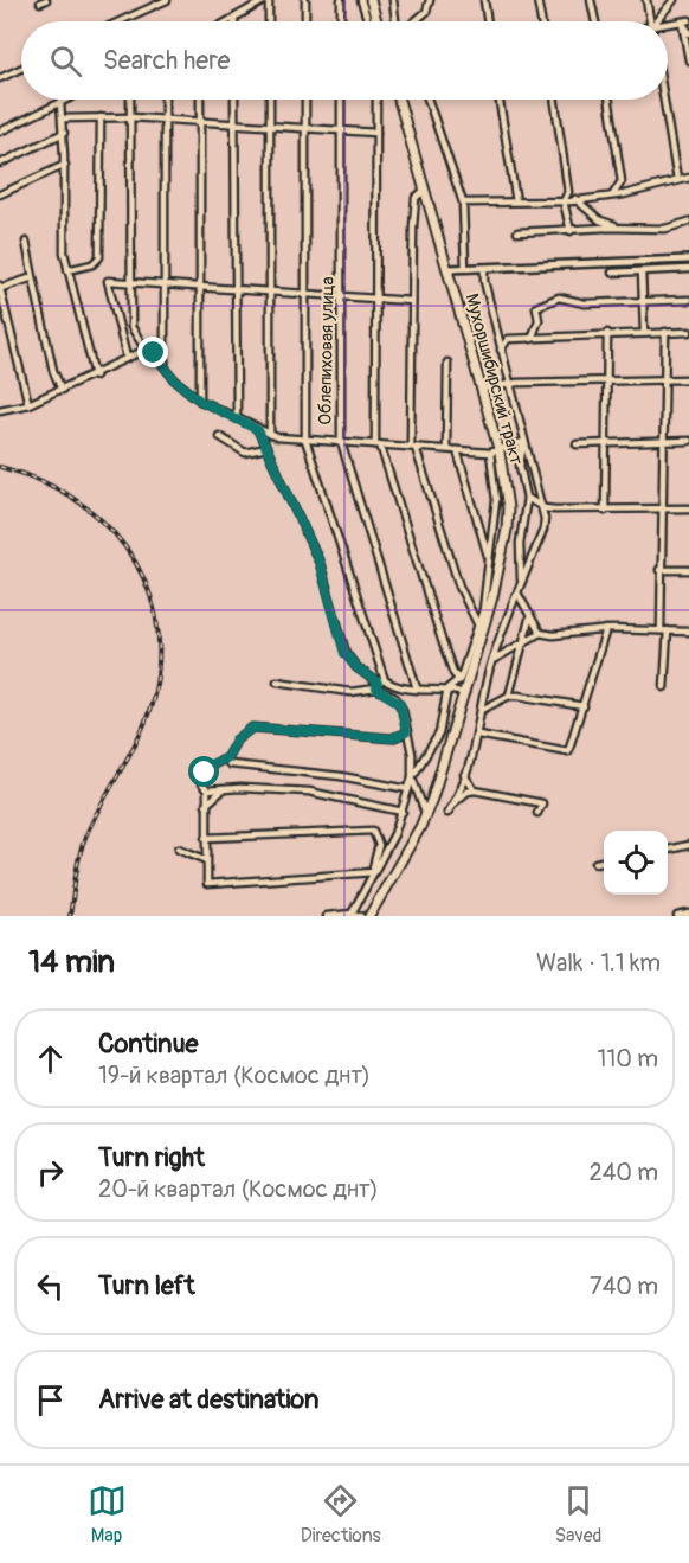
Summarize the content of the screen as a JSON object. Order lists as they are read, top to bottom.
{
  "streets": {
    "main road": ["Мухоршибирский тракт"],
    "street": ["Облепиховая улица"]
  },
  "page": {
    "search": "Search here",
    "heading": ["14 min", "Walk · 1.1 km"],
    "list": [
      ["Continue", "19-й квартал (Космос днт)", "110 m"],
      ["Turn right", "20-й квартал (Космос днт)", "240 m"],
      ["Turn left", "740 m"],
      "Arrive at destination"
    ],
    "nav": ["Map", "Directions", "Saved"]
  }
}
